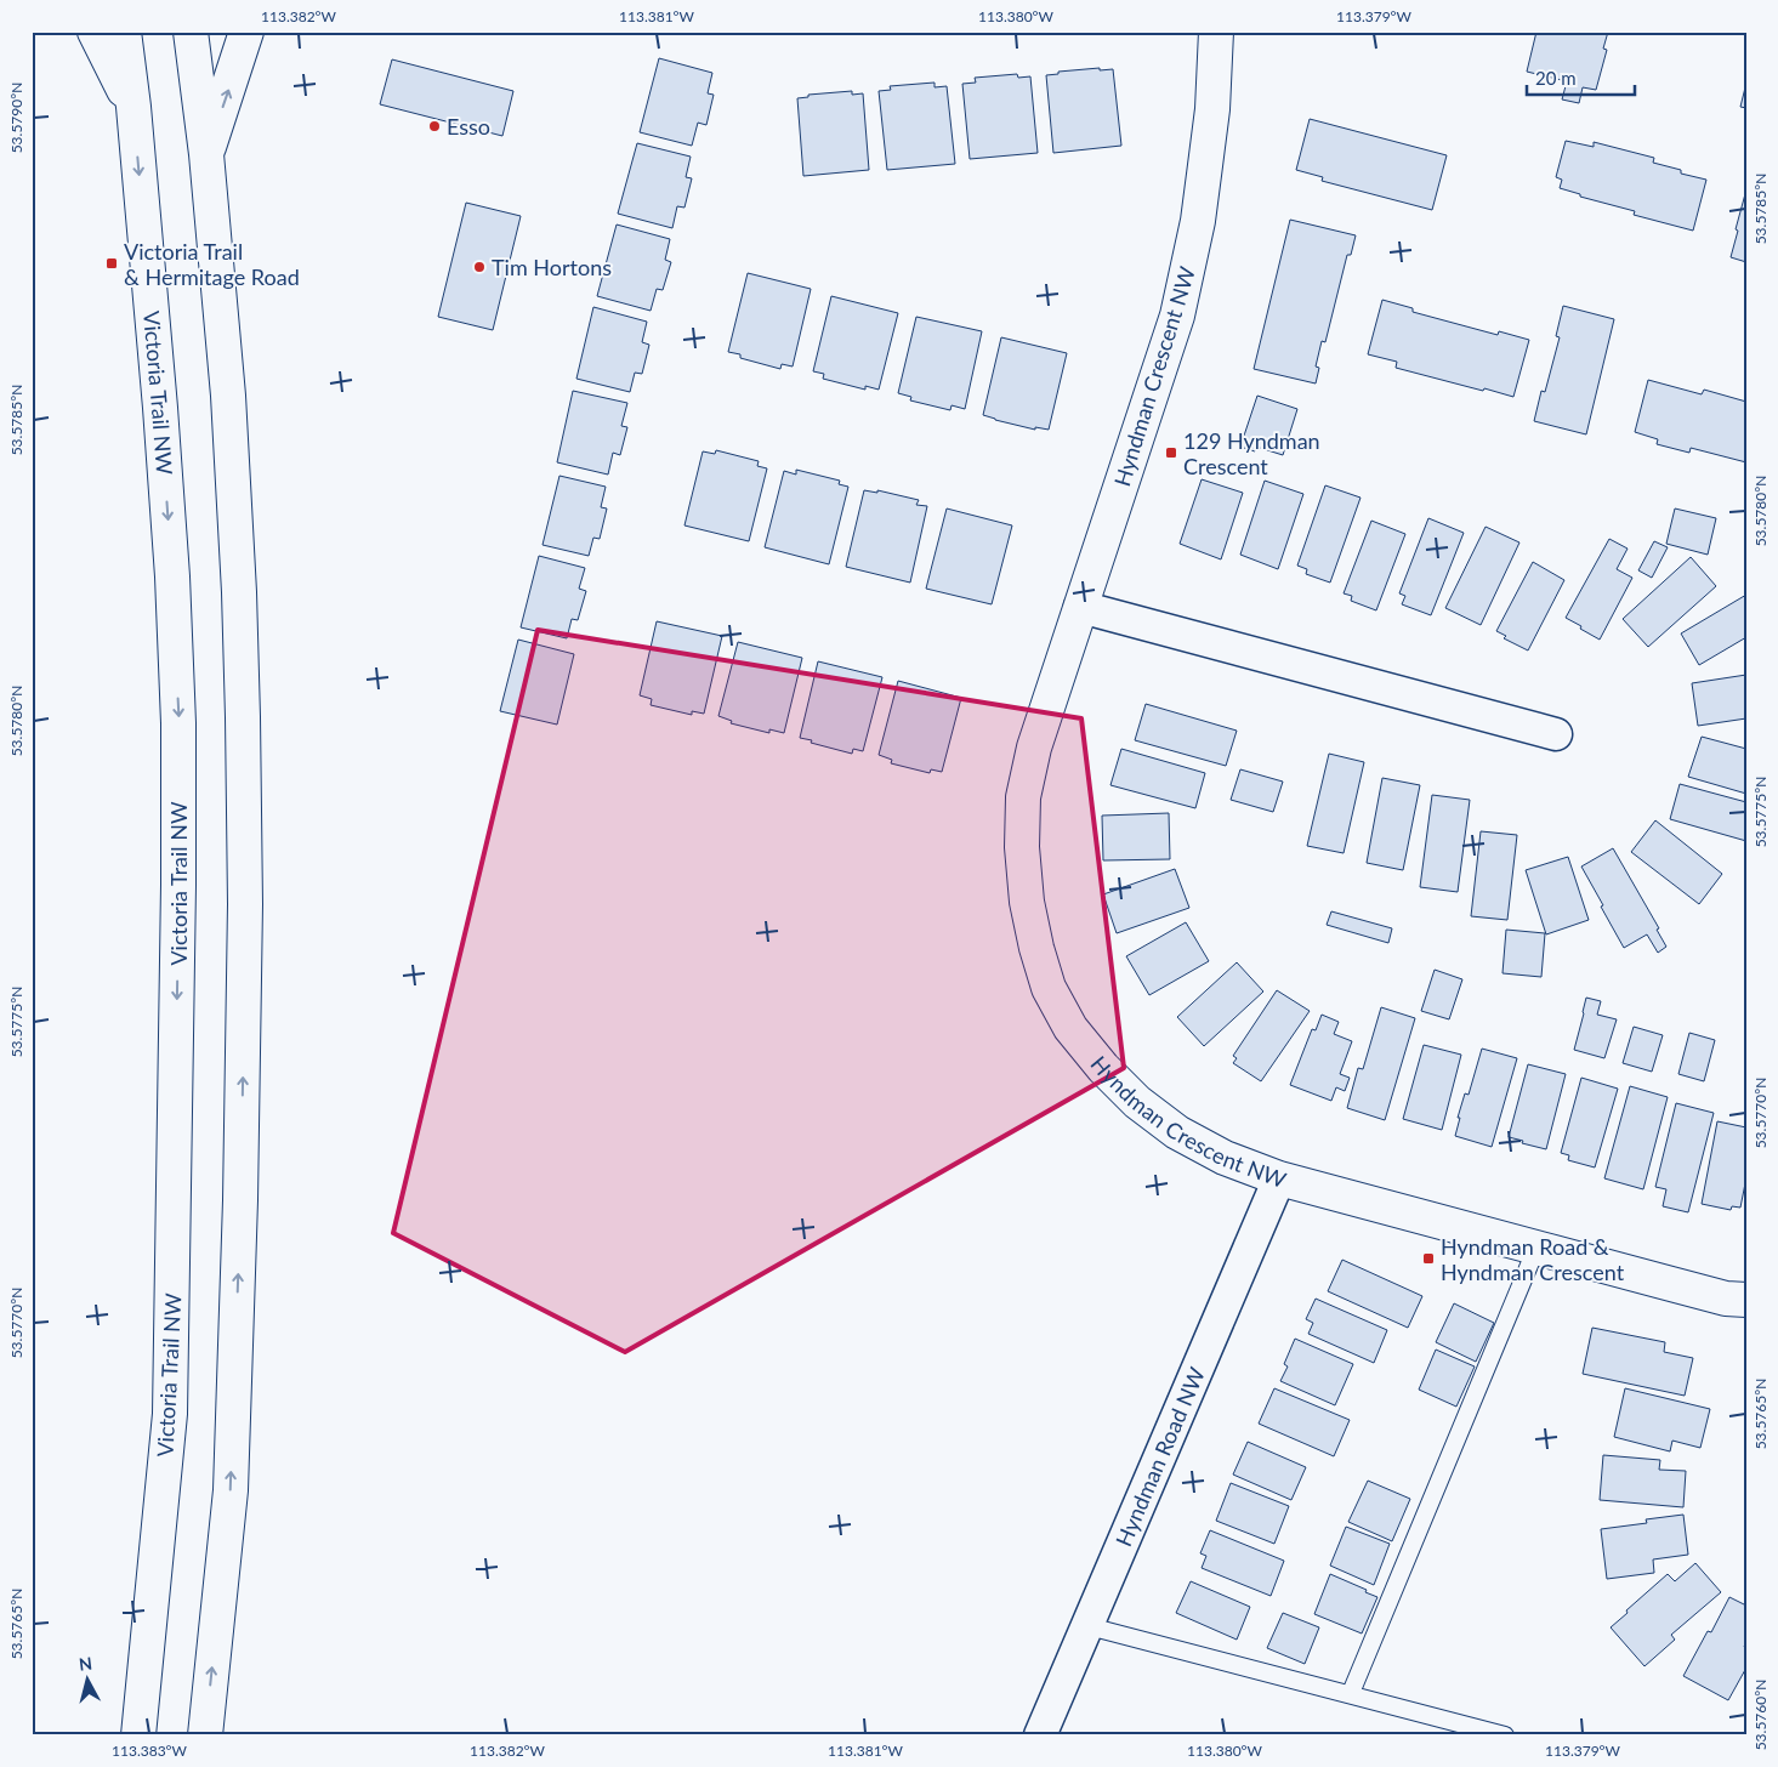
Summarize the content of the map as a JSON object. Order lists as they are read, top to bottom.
{
  "streets": {
    "main road": ["Hyndman Crescent NW", "Victoria Trail NW"],
    "street": ["Hyndman Road NW"]
  },
  "crossings": [
    ["Hyndman Crescent NW", "Hyndman Road NW"]
  ],
  "places": {
    "other": ["Esso", "Tim Hortons"],
    "transit": ["Victoria Trail & Hermitage Road", "129 Hyndman Crescent", "Hyndman Road & Hyndman Crescent"]
  },
  "scale_bar": "20 m",
  "north": "top",
  "coordinates": [
    "113.382°W",
    "113.381°W",
    "113.380°W",
    "113.379°W",
    "53.5790°N",
    "53.5785°N",
    "53.5780°N",
    "53.5775°N",
    "53.5770°N",
    "53.5765°N",
    "53.5760°N",
    "113.383°W"
  ]
}
